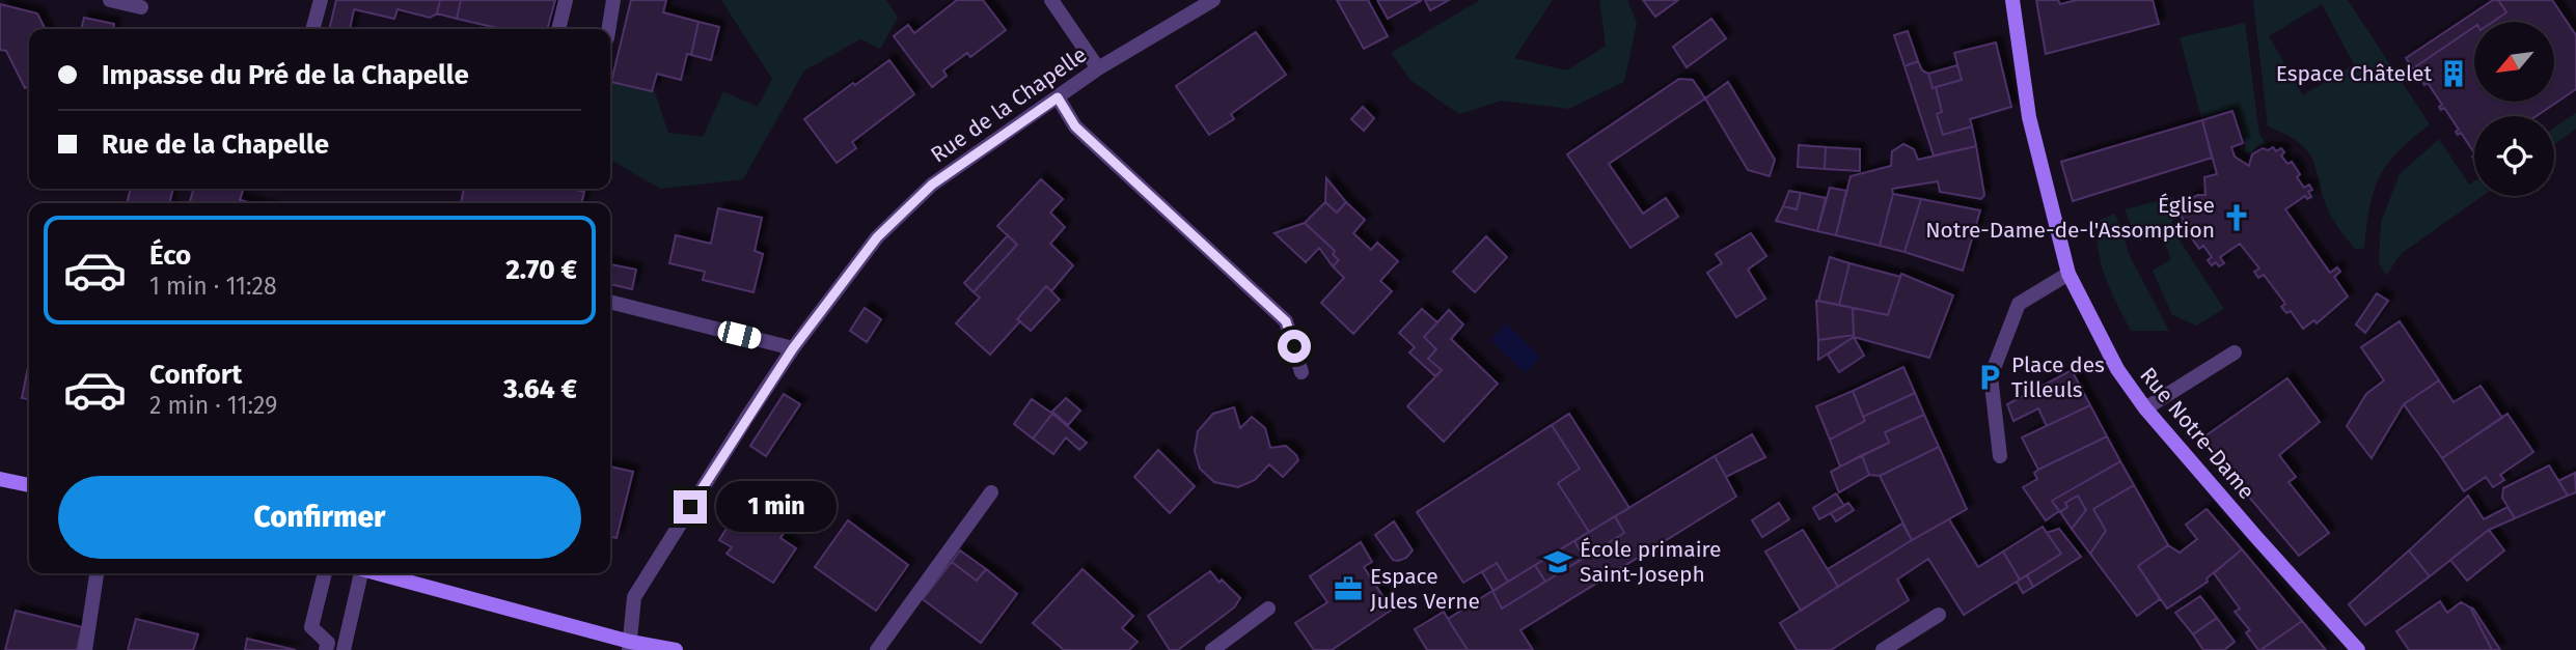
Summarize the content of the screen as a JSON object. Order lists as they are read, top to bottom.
{
  "streets": {
    "street": ["Rue de la Chapelle", "Rue Notre-Dame"]
  },
  "places": {
    "building": ["Espace Châtelet"],
    "church": ["Église Notre-Dame-de-l'Assomption"],
    "parking": ["Place des Tilleuls"],
    "school or university": ["École primaire Saint-Joseph"],
    "office": ["Espace Jules Verne"]
  },
  "north": "bottom left",
  "page": {
    "banner": ["Impasse du Pré de la Chapelle", "Rue de la Chapelle"],
    "list": [
      {
        "name": "Éco",
        "note": "1 min · 11:28",
        "value": "2.70 €"
      },
      {
        "name": "Confort",
        "note": "2 min · 11:29",
        "value": "3.64 €"
      }
    ],
    "buttons": "Confirmer",
    "bubble": "1 min"
  }
}
